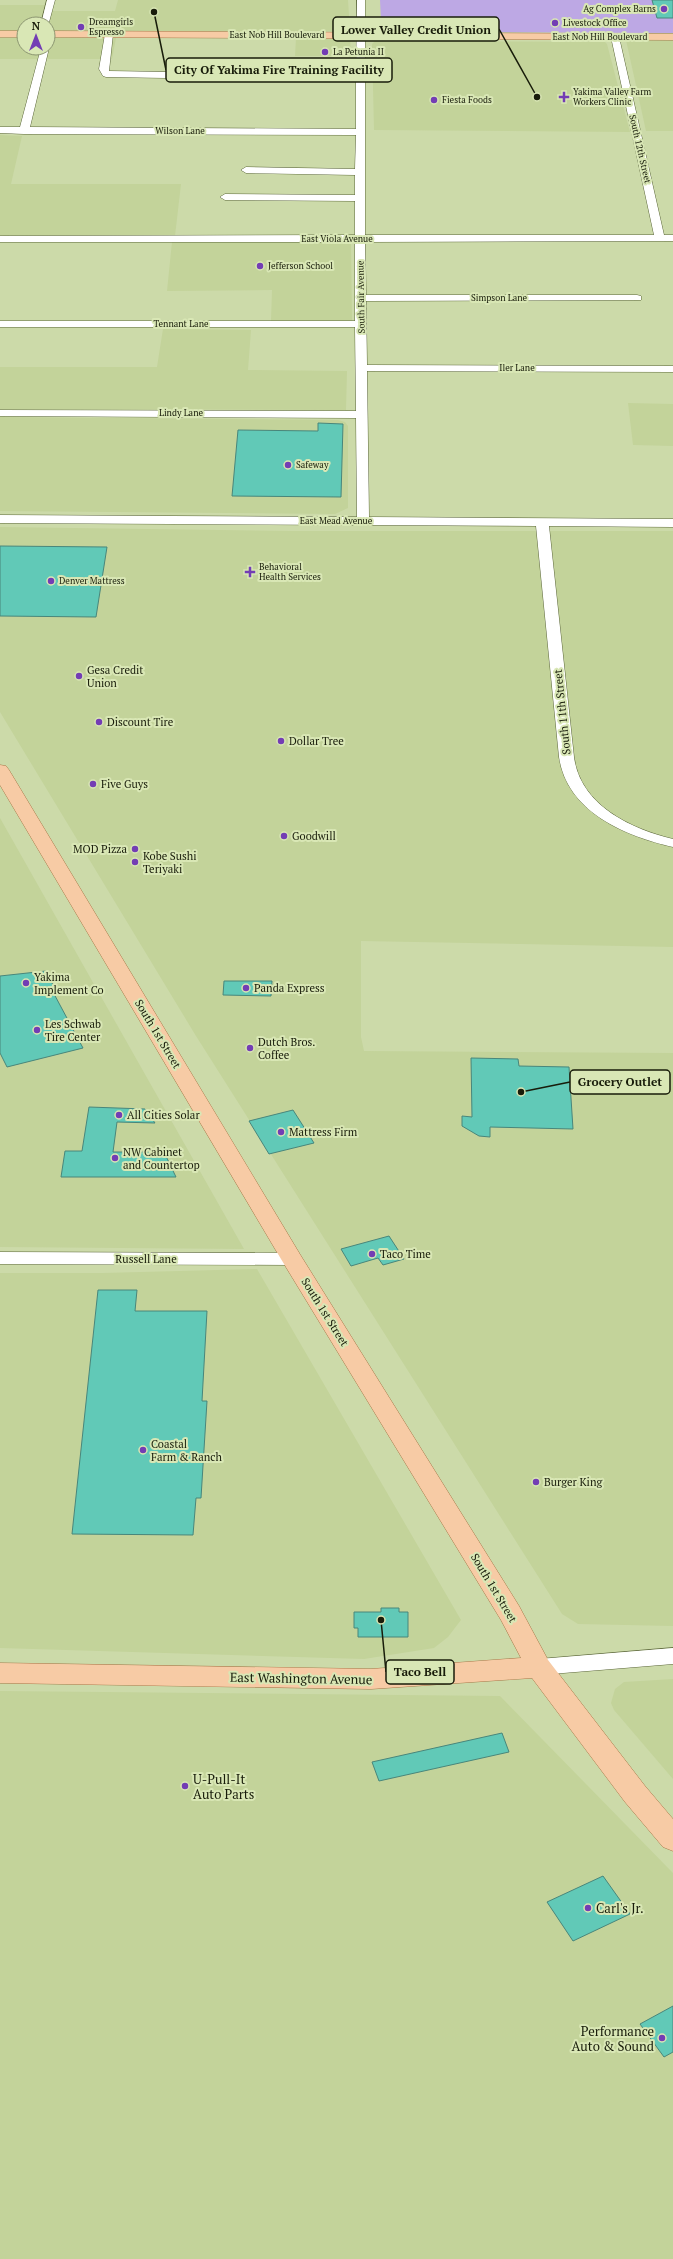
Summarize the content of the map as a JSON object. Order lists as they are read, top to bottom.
{
  "streets": {
    "main road": ["East Nob Hill Boulevard", "South 1st Street", "East Washington Avenue"],
    "street": [
      "Wilson Lane",
      "South 12th Street",
      "East Viola Avenue",
      "South Fair Avenue",
      "Simpson Lane",
      "Tennant Lane",
      "Iler Lane",
      "Lindy Lane",
      "East Mead Avenue",
      "South 11th Street",
      "Russell Lane"
    ]
  },
  "crossings": [
    ["East Nob Hill Boulevard", "South 12th Street"],
    ["East Nob Hill Boulevard", "South Fair Avenue"],
    ["Wilson Lane", "South Fair Avenue"],
    ["South 12th Street", "East Viola Avenue"],
    ["East Viola Avenue", "South Fair Avenue"],
    ["South Fair Avenue", "Simpson Lane"],
    ["South Fair Avenue", "Tennant Lane"],
    ["South Fair Avenue", "Iler Lane"],
    ["South Fair Avenue", "Lindy Lane"],
    ["South Fair Avenue", "East Mead Avenue"],
    ["East Mead Avenue", "South 11th Street"],
    ["South 1st Street", "Russell Lane"],
    ["South 1st Street", "East Washington Avenue"]
  ],
  "places": {
    "other": [
      "Ag Complex Barns",
      "City Of Yakima Fire Training Facility",
      "Livestock Office",
      "Dreamgirls Espresso",
      "La Petunia II",
      "Lower Valley Credit Union",
      "Fiesta Foods",
      "Jefferson School",
      "Safeway",
      "Denver Mattress",
      "Gesa Credit Union",
      "Discount Tire",
      "Dollar Tree",
      "Five Guys",
      "Goodwill",
      "MOD Pizza",
      "Kobe Sushi Teriyaki",
      "Yakima Implement Co",
      "Panda Express",
      "Les Schwab Tire Center",
      "Dutch Bros. Coffee",
      "Grocery Outlet",
      "All Cities Solar",
      "Mattress Firm",
      "NW Cabinet and Countertop",
      "Taco Time",
      "Coastal Farm & Ranch",
      "Burger King",
      "Taco Bell",
      "U-Pull-It Auto Parts",
      "Carl's Jr.",
      "Performance Auto & Sound"
    ],
    "health": ["Yakima Valley Farm Workers Clinic", "Behavioral Health Services"]
  },
  "north": "top"
}
